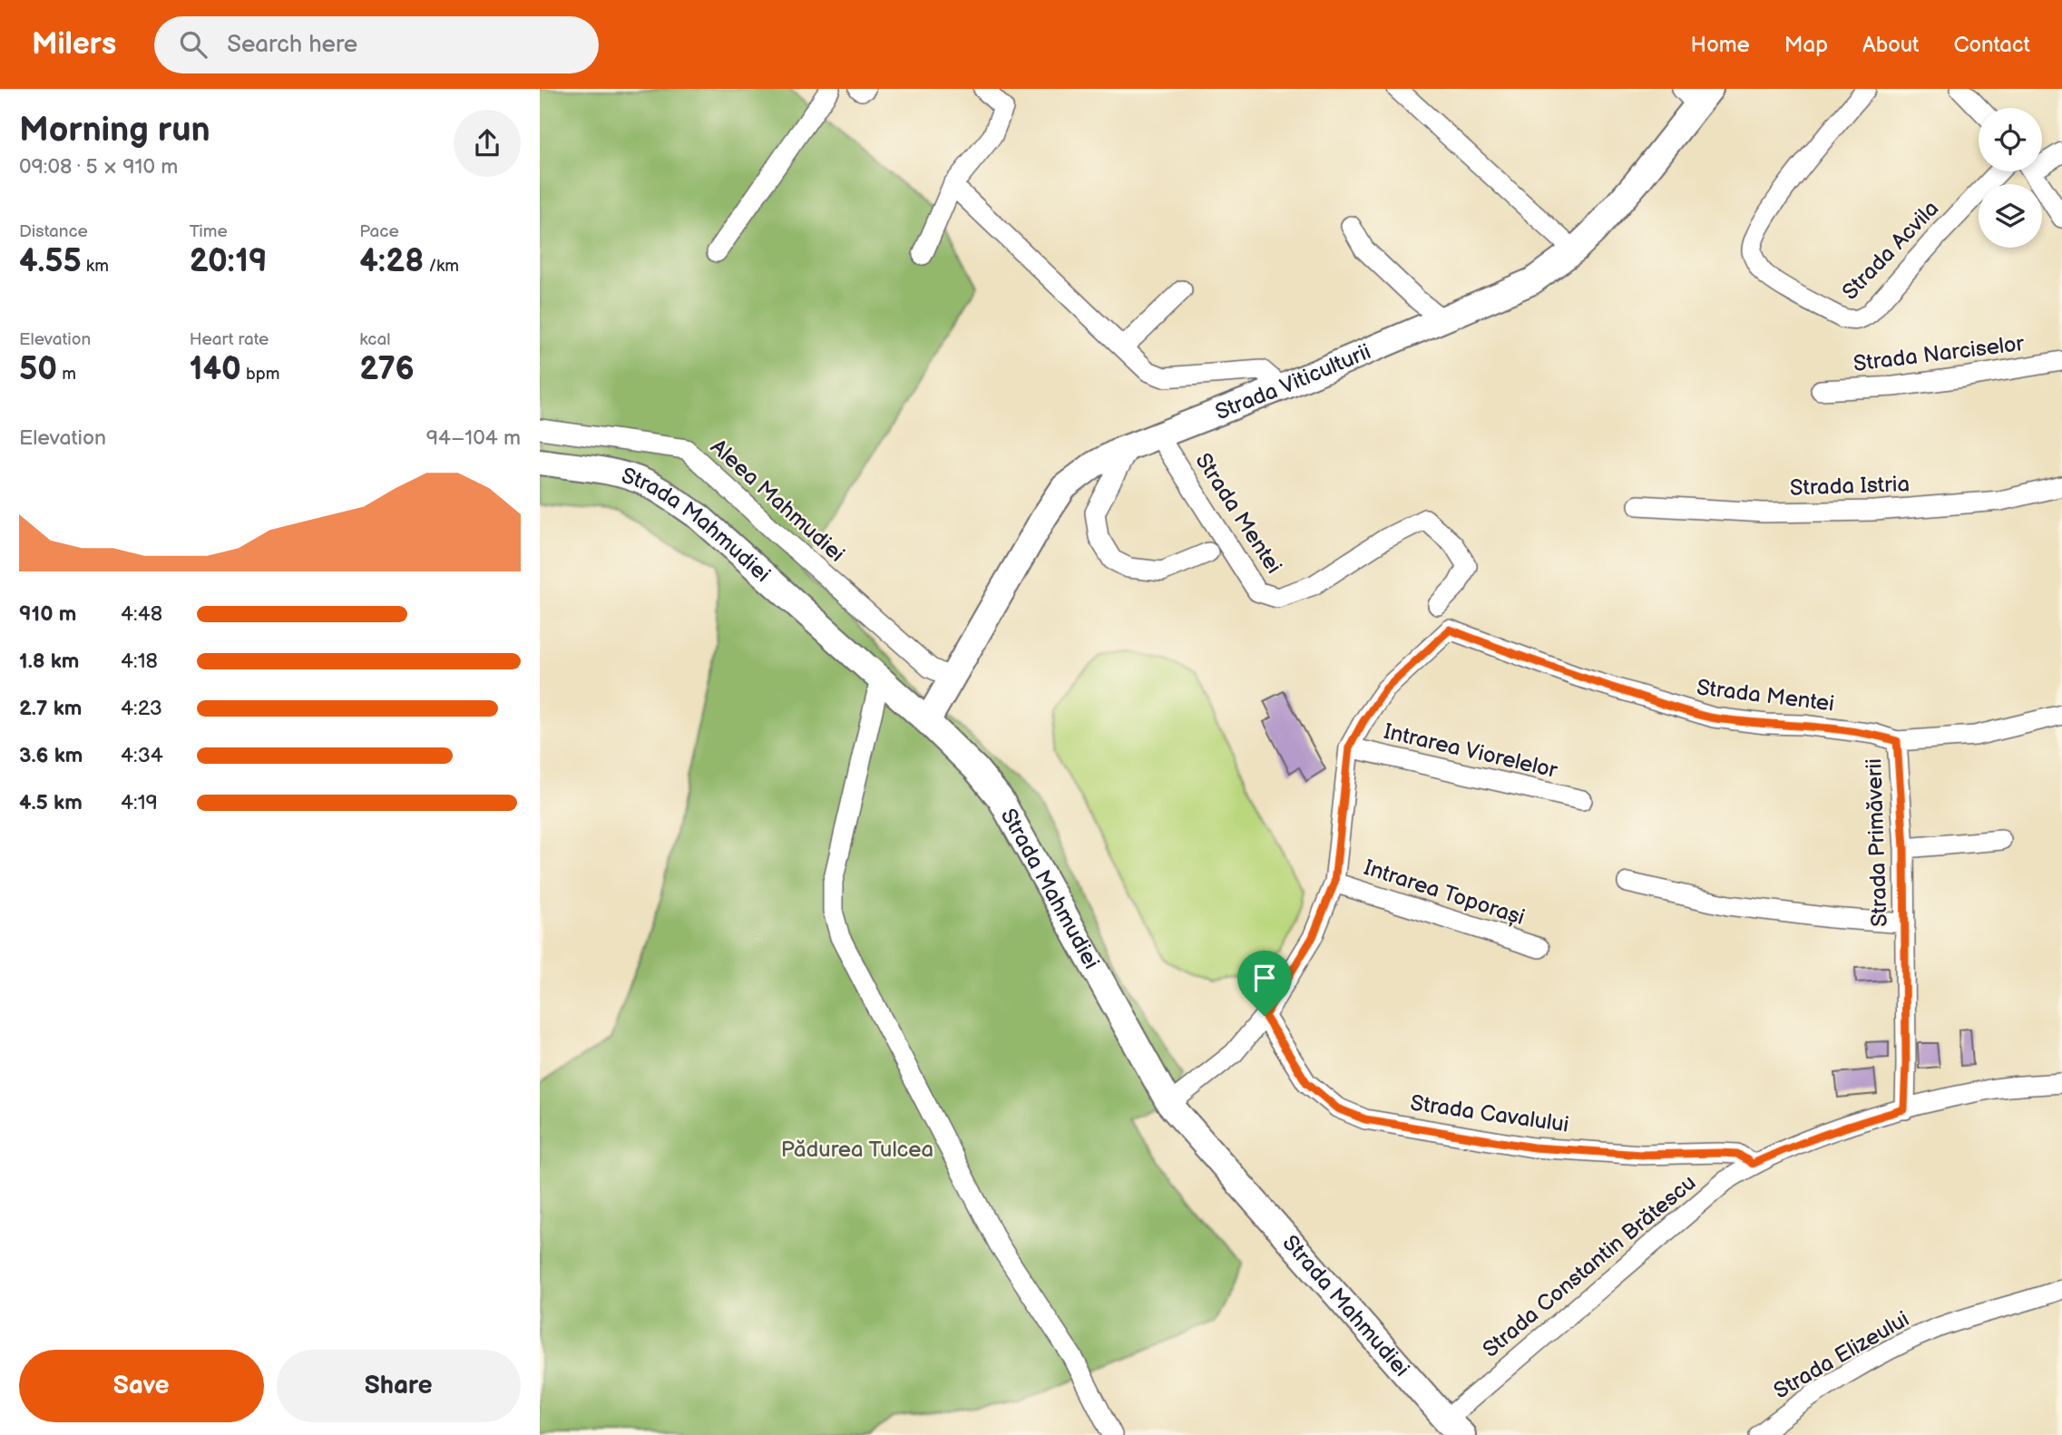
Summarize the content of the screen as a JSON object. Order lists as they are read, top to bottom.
{
  "streets": {
    "main road": ["Strada Viticulturii", "Strada Mahmudiei"],
    "street": [
      "Strada Acvila",
      "Strada Narciselor",
      "Strada Istria",
      "Aleea Mahmudiei",
      "Strada Mentei",
      "Intrarea Viorelelor",
      "Strada Primăverii",
      "Intrarea Toporași",
      "Strada Cavalului",
      "Strada Constantin Brătescu",
      "Strada Elizeului"
    ]
  },
  "crossings": [
    ["Strada Viticulturii", "Aleea Mahmudiei"],
    ["Strada Viticulturii", "Strada Mentei"],
    ["Strada Viticulturii", "Strada Mahmudiei"],
    ["Strada Mentei", "Intrarea Viorelelor"],
    ["Strada Mentei", "Strada Primăverii"],
    ["Strada Mahmudiei", "Strada Constantin Brătescu"],
    ["Strada Primăverii", "Strada Constantin Brătescu"],
    ["Strada Cavalului", "Strada Constantin Brătescu"]
  ],
  "parks": ["Pădurea Tulcea"],
  "page": {
    "header": "Milers",
    "search": "Search here",
    "nav": [
      "Home",
      "Map",
      "About",
      "Contact"
    ],
    "heading": ["Morning run", "09:08 · 5 × 910 m"],
    "stats": [
      ["Distance", "4.55 km"],
      ["Time", "20:19"],
      ["Pace", "4:28 /km"],
      ["Elevation", "50 m"],
      ["Heart rate", "140 bpm"],
      ["kcal", "276"]
    ],
    "chart": ["Elevation", "94–104 m"],
    "list": [
      {
        "name": "910 m",
        "note": "4:48"
      },
      {
        "name": "1.8 km",
        "note": "4:18"
      },
      {
        "name": "2.7 km",
        "note": "4:23"
      },
      {
        "name": "3.6 km",
        "note": "4:34"
      },
      {
        "name": "4.5 km",
        "note": "4:19"
      }
    ],
    "buttons": ["Save", "Share"]
  }
}
